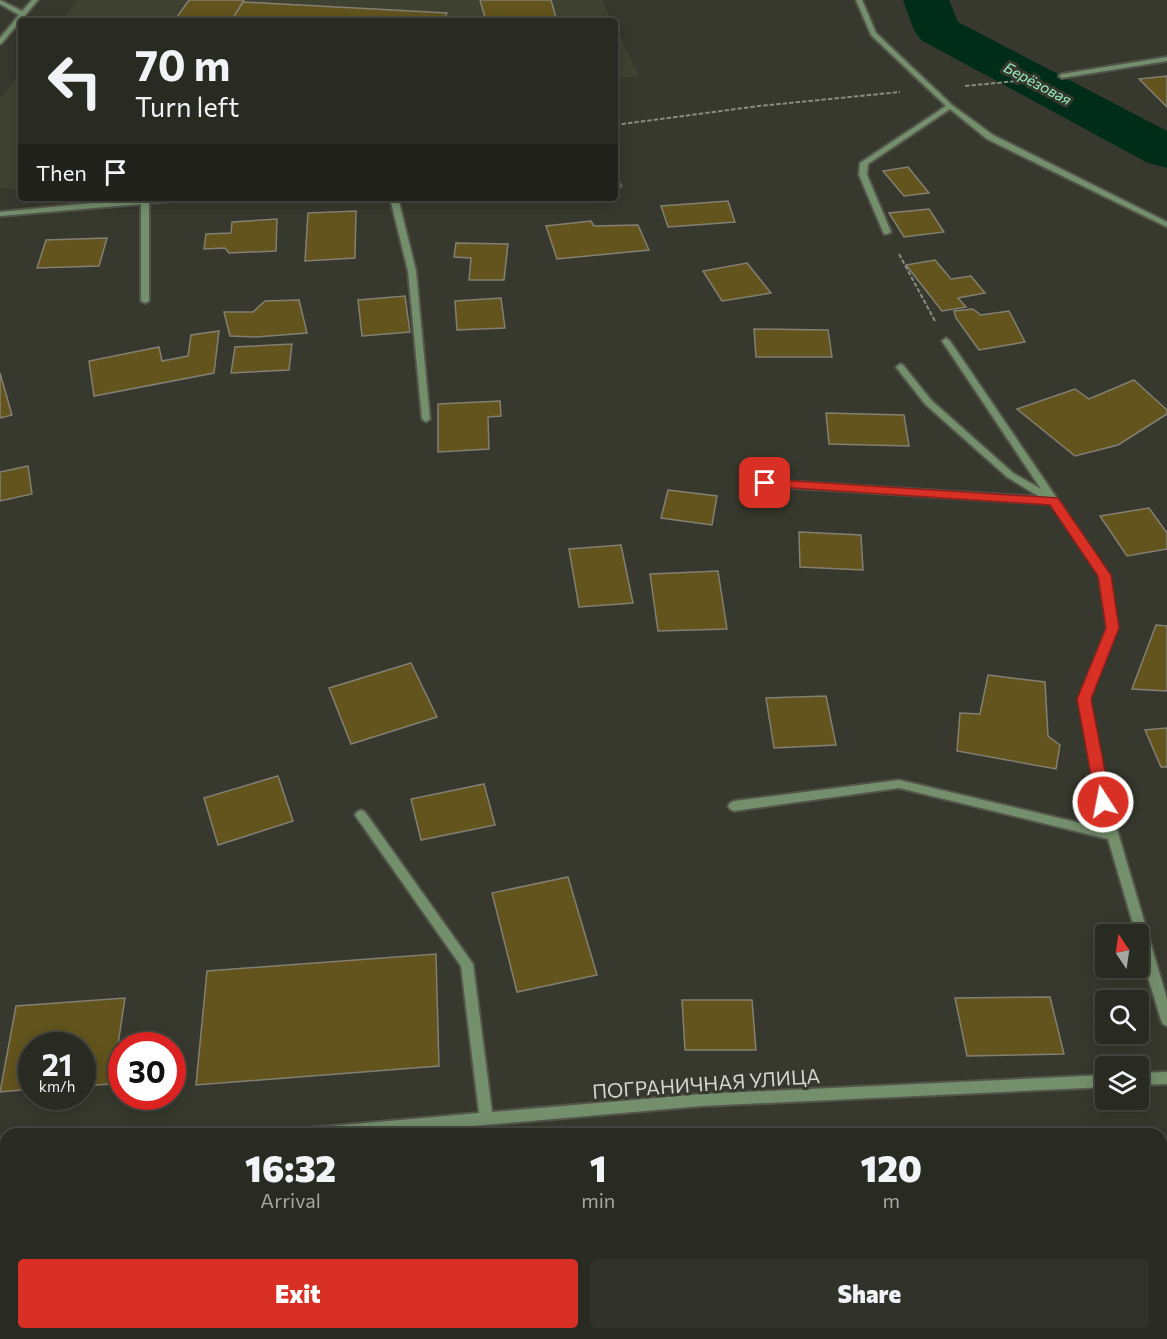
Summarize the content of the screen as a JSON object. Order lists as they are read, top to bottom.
{
  "streets": {
    "street": ["ПОГРАНИЧНАЯ УЛИЦА"]
  },
  "water": ["Берёзовая"],
  "north": "top",
  "page": {
    "turn": ["70 m", "Turn left"],
    "then": "Then",
    "speed": "21 km/h",
    "limit": "30",
    "eta": [
      "16:32",
      "Arrival",
      "1",
      "min",
      "120",
      "m"
    ],
    "buttons": ["Exit", "Share"]
  }
}
